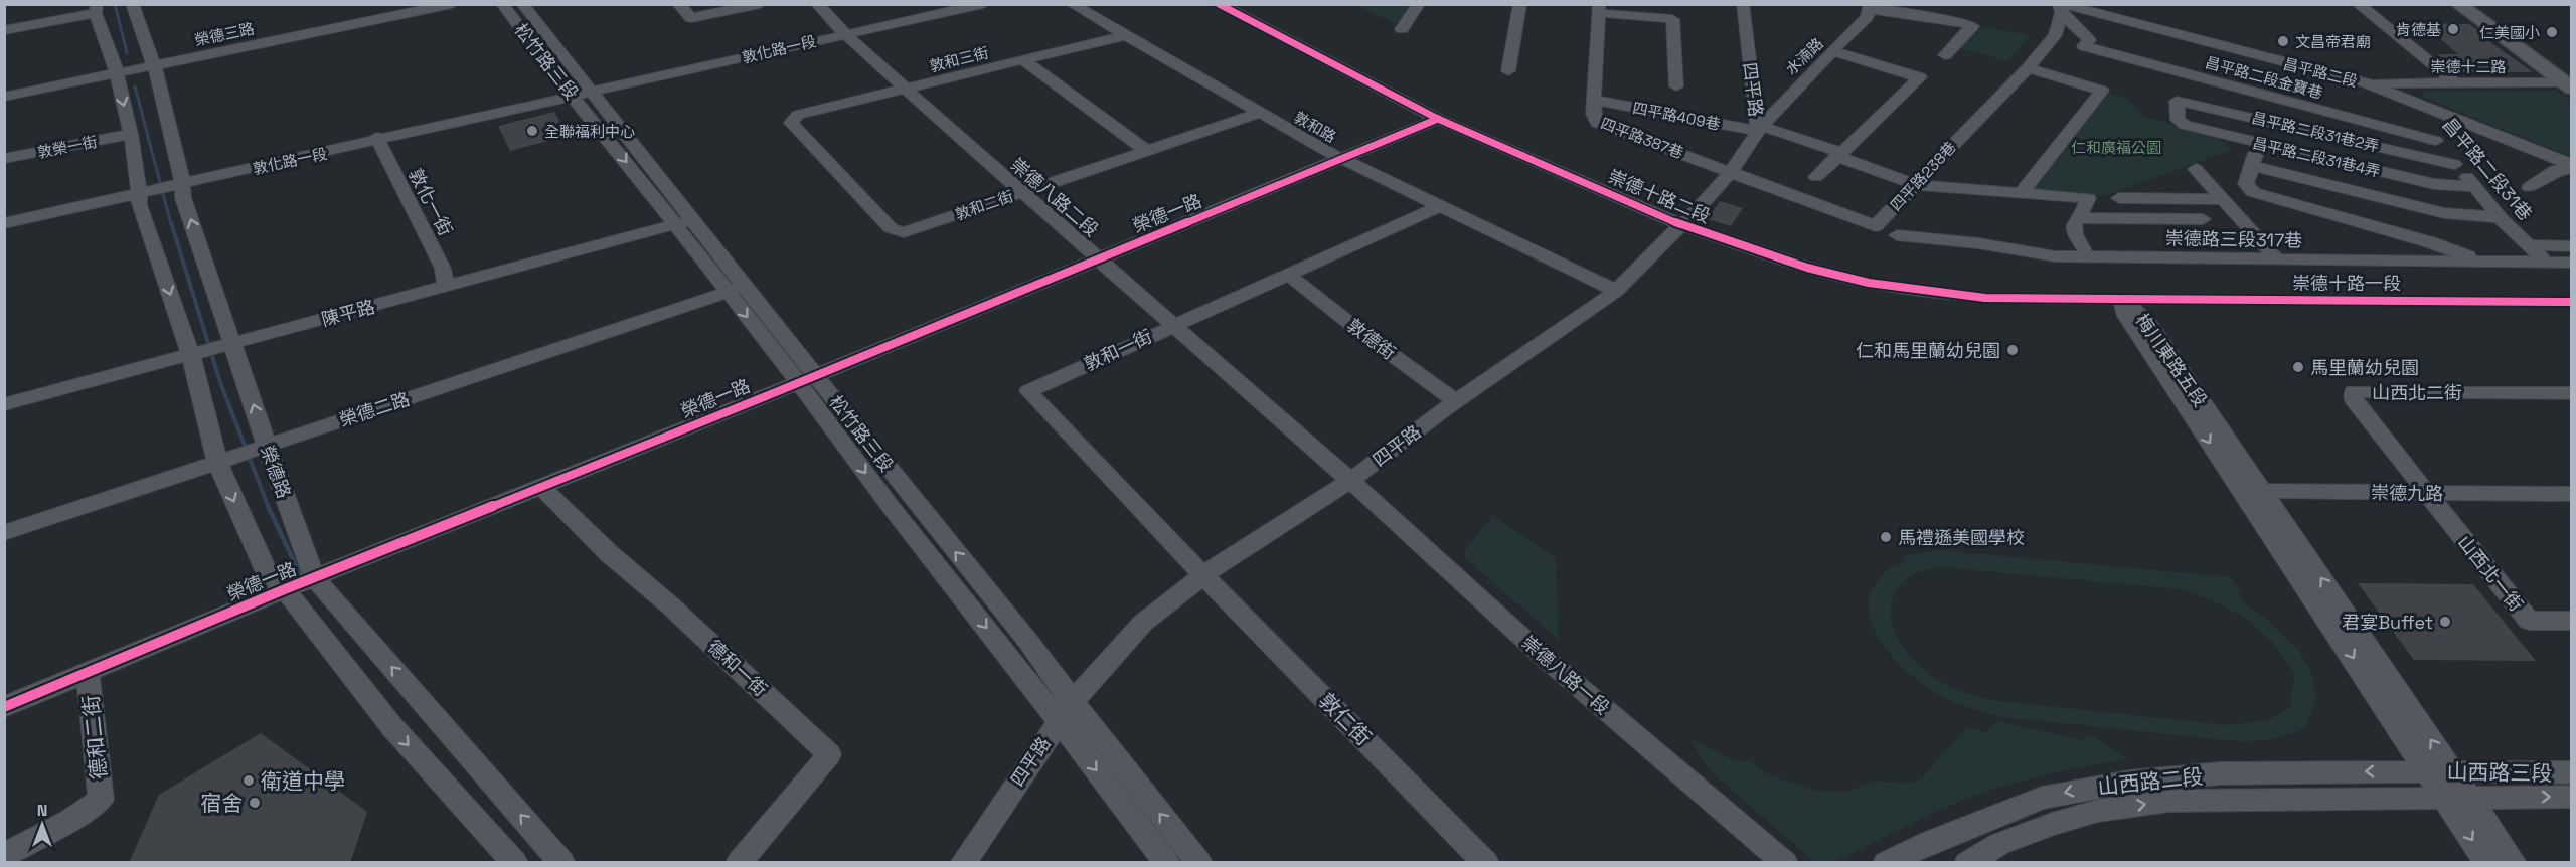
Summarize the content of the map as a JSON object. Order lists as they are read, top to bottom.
{
  "streets": {
    "street": [
      "榮德三路",
      "敦化路一段",
      "水湳路",
      "敦和三街",
      "松竹路三段",
      "崇德十二路",
      "昌平路二段",
      "昌平路二段金寶巷",
      "四平路",
      "四平路409巷",
      "敦和路",
      "昌平路二段31巷2弄",
      "四平路387巷",
      "敦榮一街",
      "昌平路二段31巷4弄",
      "昌平路二段31巷",
      "四平路238巷",
      "崇德十路二段",
      "崇德八路二段",
      "敦化一街",
      "敦和二街",
      "榮德一路",
      "崇德路三段317巷",
      "崇德十路一段",
      "陳平路",
      "敦德街",
      "敦和一街",
      "梅川東路五段",
      "山西北二街",
      "榮德二路",
      "榮德路",
      "崇德九路",
      "山西北一街",
      "德和一街",
      "崇德八路一段",
      "敦仁街",
      "德和二街",
      "山西路三段",
      "山西路二段"
    ]
  },
  "crossings": [
    ["榮德三路", "榮德路"],
    ["敦化路一段", "松竹路三段"],
    ["敦化路一段", "崇德八路二段"],
    ["敦化路一段", "敦化一街"],
    ["敦化路一段", "榮德路"],
    ["水湳路", "四平路"],
    ["水湳路", "四平路409巷"],
    ["敦和三街", "敦和路"],
    ["敦和三街", "崇德八路二段"],
    ["敦和三街", "敦和二街"],
    ["松竹路三段", "四平路"],
    ["松竹路三段", "榮德一路"],
    ["松竹路三段", "陳平路"],
    ["松竹路三段", "榮德二路"],
    ["崇德十二路", "昌平路二段"],
    ["昌平路二段", "昌平路二段金寶巷"],
    ["昌平路二段", "昌平路二段31巷"],
    ["昌平路二段", "四平路238巷"],
    ["昌平路二段金寶巷", "昌平路二段31巷"],
    ["昌平路二段金寶巷", "四平路238巷"],
    ["四平路", "四平路409巷"],
    ["四平路", "敦和路"],
    ["四平路", "四平路387巷"],
    ["四平路", "四平路238巷"],
    ["四平路", "崇德十路二段"],
    ["四平路", "崇德八路二段"],
    ["四平路", "敦德街"],
    ["四平路", "敦和一街"],
    ["四平路", "崇德八路一段"],
    ["四平路", "敦仁街"],
    ["四平路409巷", "四平路387巷"],
    ["四平路409巷", "四平路238巷"],
    ["敦和路", "敦和二街"],
    ["敦和路", "榮德一路"],
    ["敦和路", "敦和一街"],
    ["昌平路二段31巷2弄", "昌平路二段31巷4弄"],
    ["昌平路二段31巷2弄", "昌平路二段31巷"],
    ["四平路387巷", "四平路238巷"],
    ["昌平路二段31巷4弄", "昌平路二段31巷"],
    ["昌平路二段31巷", "崇德路三段317巷"],
    ["崇德十路二段", "榮德一路"],
    ["崇德十路二段", "崇德十路一段"],
    ["崇德十路二段", "梅川東路五段"],
    ["崇德八路二段", "敦和二街"],
    ["崇德八路二段", "榮德一路"],
    ["崇德八路二段", "敦和一街"],
    ["崇德八路二段", "崇德八路一段"],
    ["敦化一街", "陳平路"],
    ["榮德一路", "榮德路"],
    ["榮德一路", "德和一街"],
    ["榮德一路", "德和二街"],
    ["崇德十路一段", "梅川東路五段"],
    ["陳平路", "榮德路"],
    ["敦德街", "敦和一街"],
    ["敦和一街", "敦仁街"],
    ["梅川東路五段", "崇德九路"],
    ["梅川東路五段", "山西路三段"],
    ["梅川東路五段", "山西路二段"],
    ["山西北二街", "崇德九路"],
    ["山西北二街", "山西北一街"],
    ["榮德二路", "榮德路"],
    ["崇德九路", "山西北一街"],
    ["山西路三段", "山西路二段"]
  ],
  "parks": ["仁和廣福公園"],
  "places": [
    "肯德基",
    "仁美國小",
    "文昌帝君廟",
    "全聯福利中心",
    "仁和馬里蘭幼兒園",
    "馬里蘭幼兒園",
    "馬禮遜美國學校",
    "君宴Buffet",
    "衛道中學",
    "宿舍"
  ],
  "north": "top"
}
